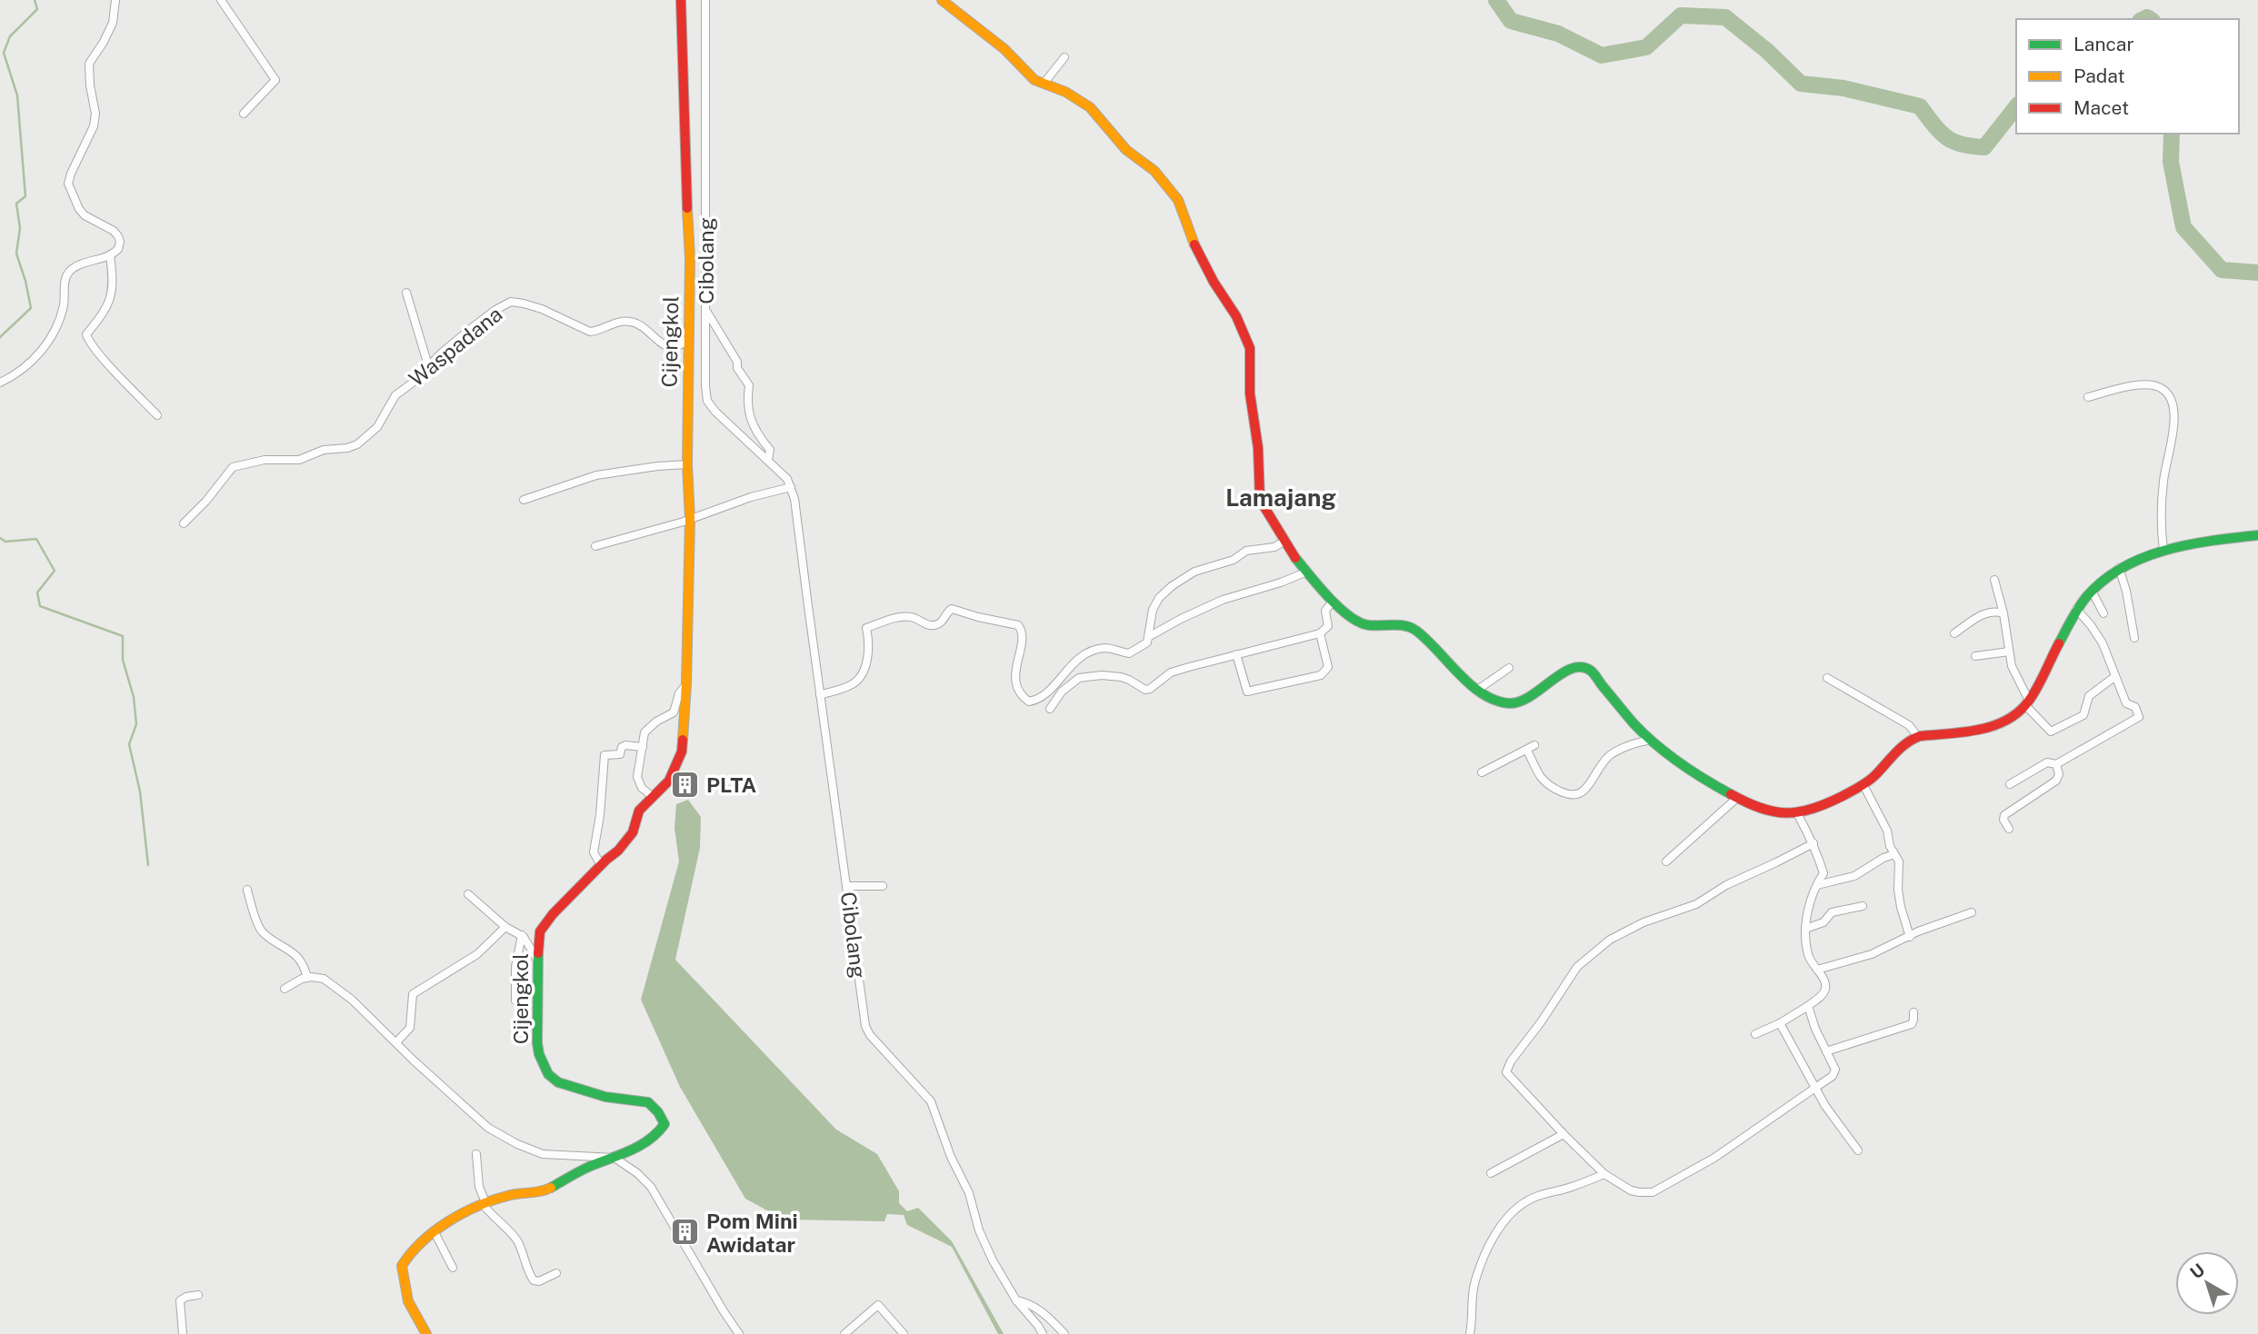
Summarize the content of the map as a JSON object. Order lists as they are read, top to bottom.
{
  "streets": {
    "street": ["Cibolang", "Cijengkol", "Waspadana"]
  },
  "crossings": [
    ["Cijengkol", "Waspadana"]
  ],
  "districts": ["Lamajang"],
  "places": {
    "building": ["PLTA", "Pom Mini Awidatar"]
  },
  "legend": ["Lancar", "Padat", "Macet"],
  "north": "top left"
}
